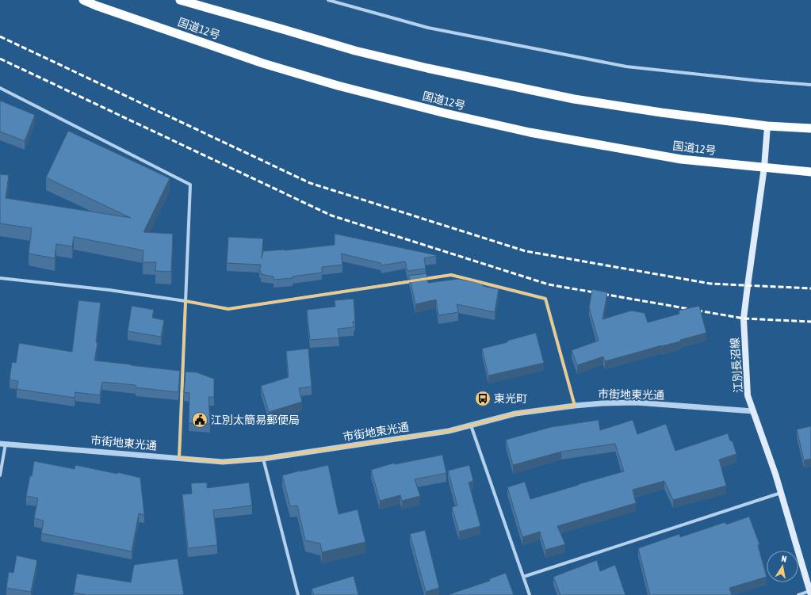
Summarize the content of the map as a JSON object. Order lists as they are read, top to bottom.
{
  "streets": {
    "highway": ["国道12号"],
    "main road": ["江別長沼線"],
    "street": ["市街地東光通"]
  },
  "crossings": [
    ["国道12号", "江別長沼線"],
    ["江別長沼線", "市街地東光通"]
  ],
  "places": {
    "bus stop": ["東光町"],
    "public building": ["江別太簡易郵便局"]
  },
  "north": "top"
}
